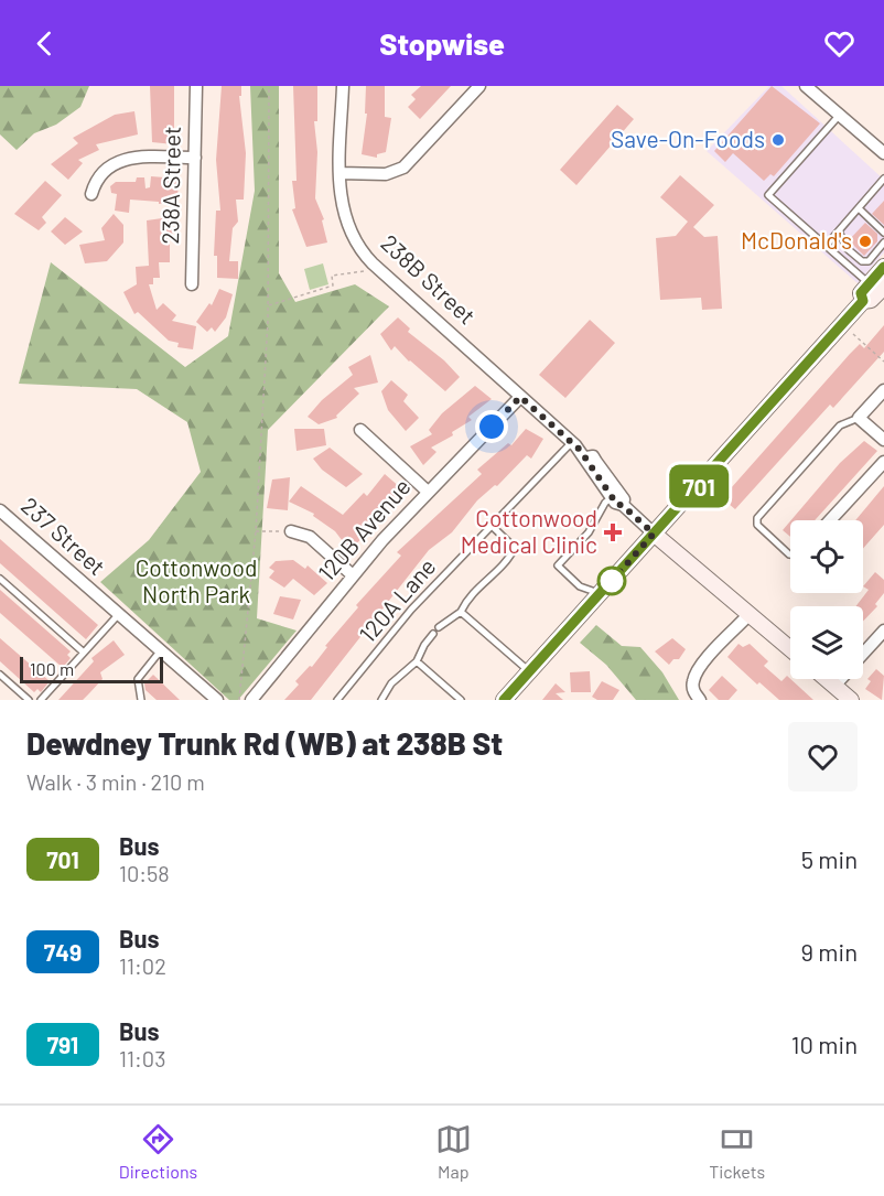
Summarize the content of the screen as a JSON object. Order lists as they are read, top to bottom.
{
  "streets": {
    "main road": ["238B Street"],
    "street": ["238A Street", "120B Avenue", "237 Street"],
    "lane": ["120A Lane"]
  },
  "crossings": [
    ["238B Street", "120B Avenue"],
    ["238B Street", "120A Lane"]
  ],
  "parks": ["Cottonwood North Park"],
  "places": {
    "other": ["Save-On-Foods", "McDonald's"],
    "health": ["Cottonwood Medical Clinic"]
  },
  "lines": ["bus line 701"],
  "scale_bar": "100 m",
  "page": {
    "header": "Stopwise",
    "on_map": "701",
    "scale": "100 m",
    "heading": ["Dewdney Trunk Rd (WB) at 238B St", "Walk · 3 min · 210 m"],
    "list": [
      {
        "mark": "701",
        "name": "Bus",
        "note": "10:58",
        "value": "5 min"
      },
      {
        "mark": "749",
        "name": "Bus",
        "note": "11:02",
        "value": "9 min"
      },
      {
        "mark": "791",
        "name": "Bus",
        "note": "11:03",
        "value": "10 min"
      }
    ],
    "tabs": ["Directions", "Map", "Tickets"]
  }
}
